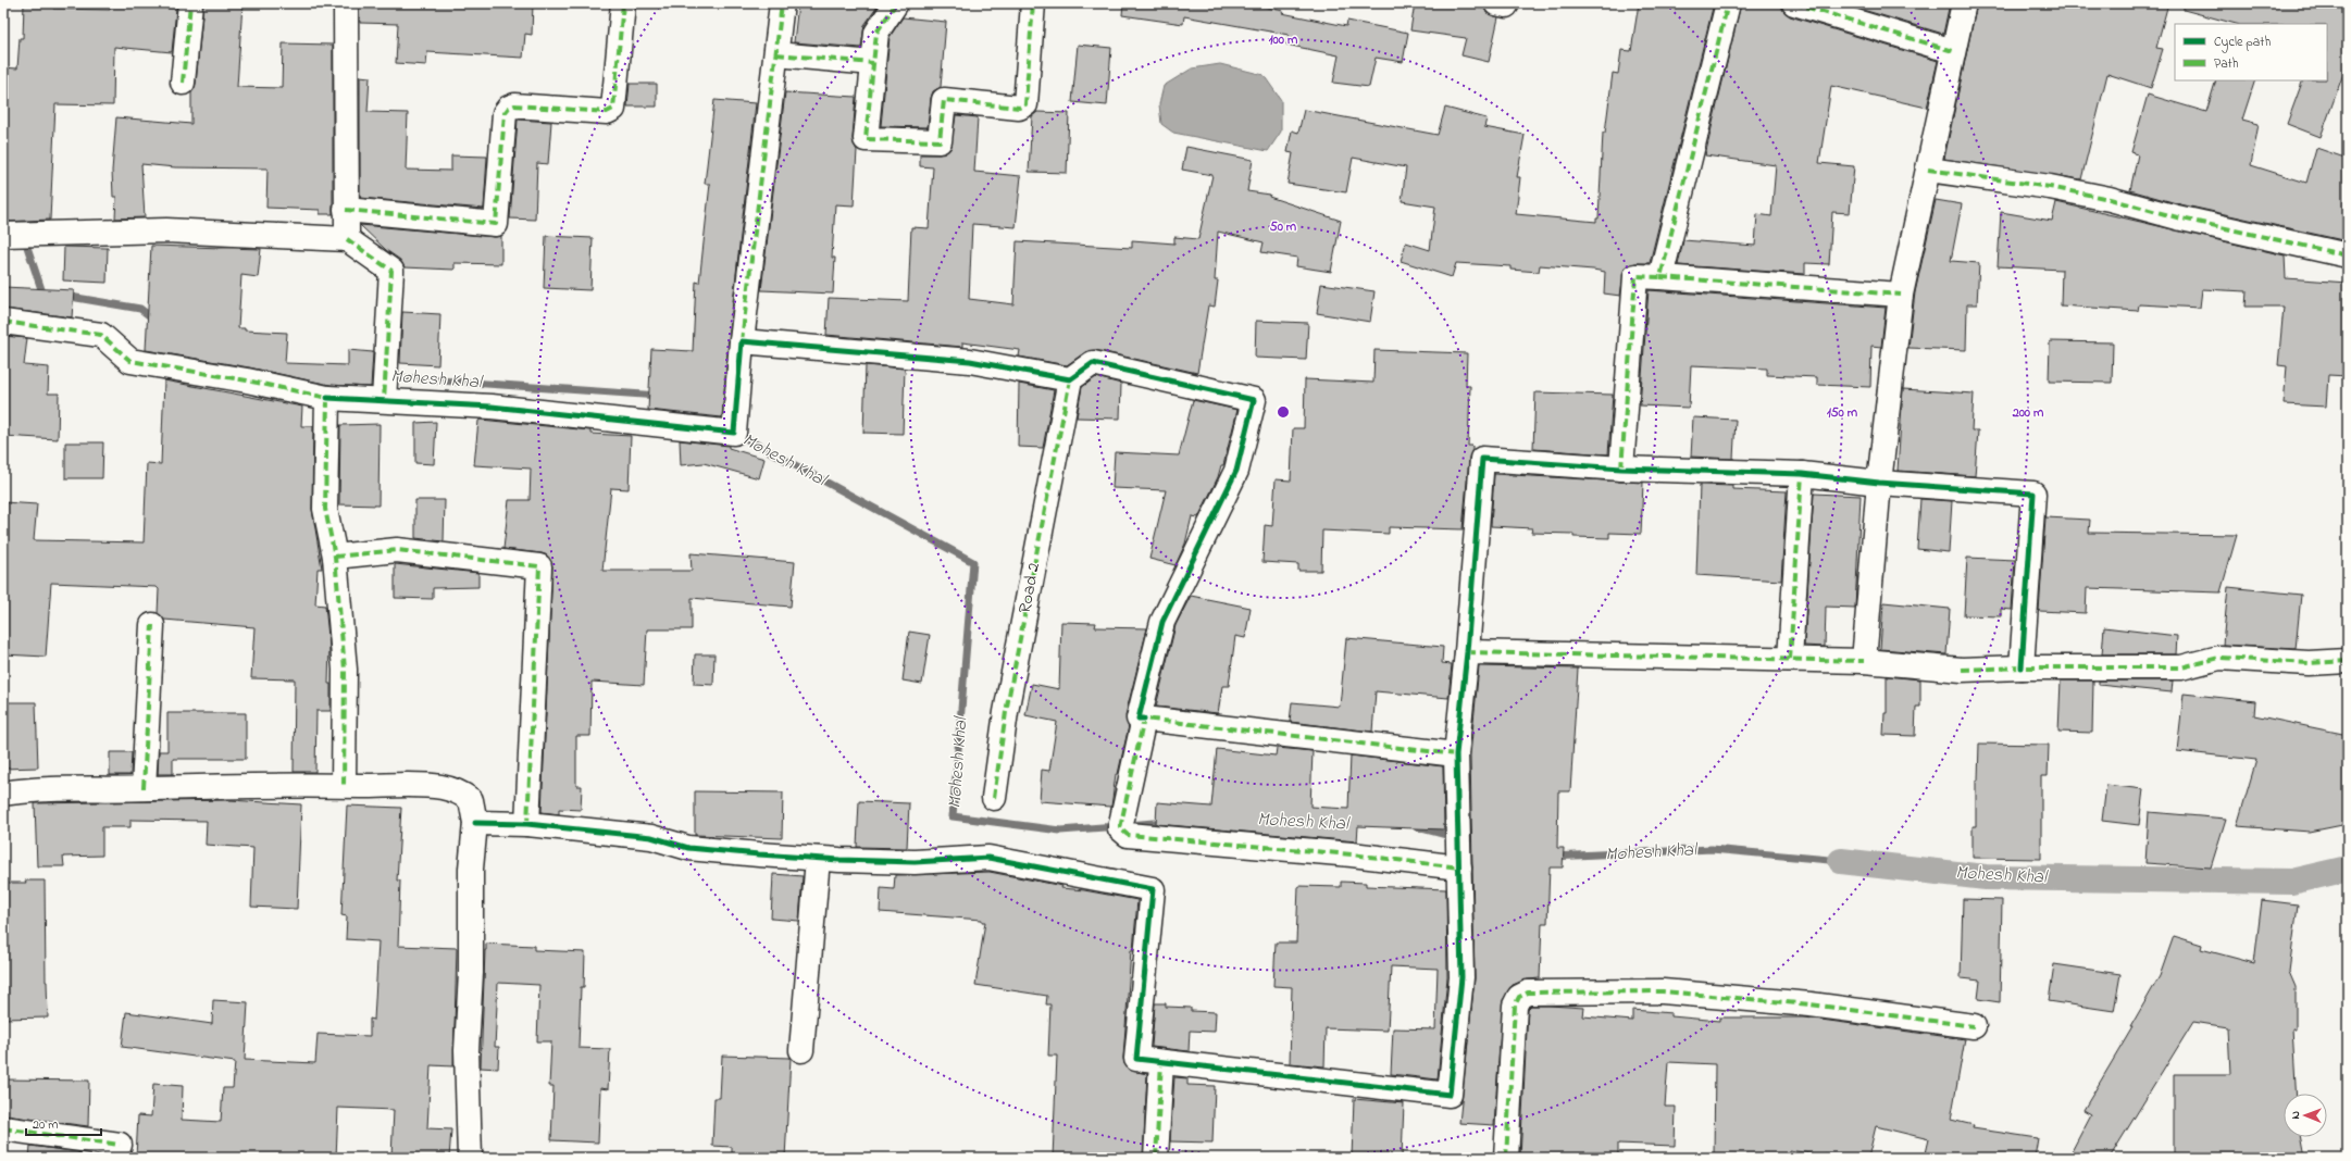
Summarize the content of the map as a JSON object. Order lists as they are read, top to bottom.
{
  "streets": {
    "street": ["Road 2"]
  },
  "water": ["Mohesh Khal"],
  "legend": ["Cycle path", "Path"],
  "scale_bar": "20 m",
  "north": "left",
  "rings": [
    "100 m",
    "50 m",
    "150 m",
    "200 m"
  ]
}
